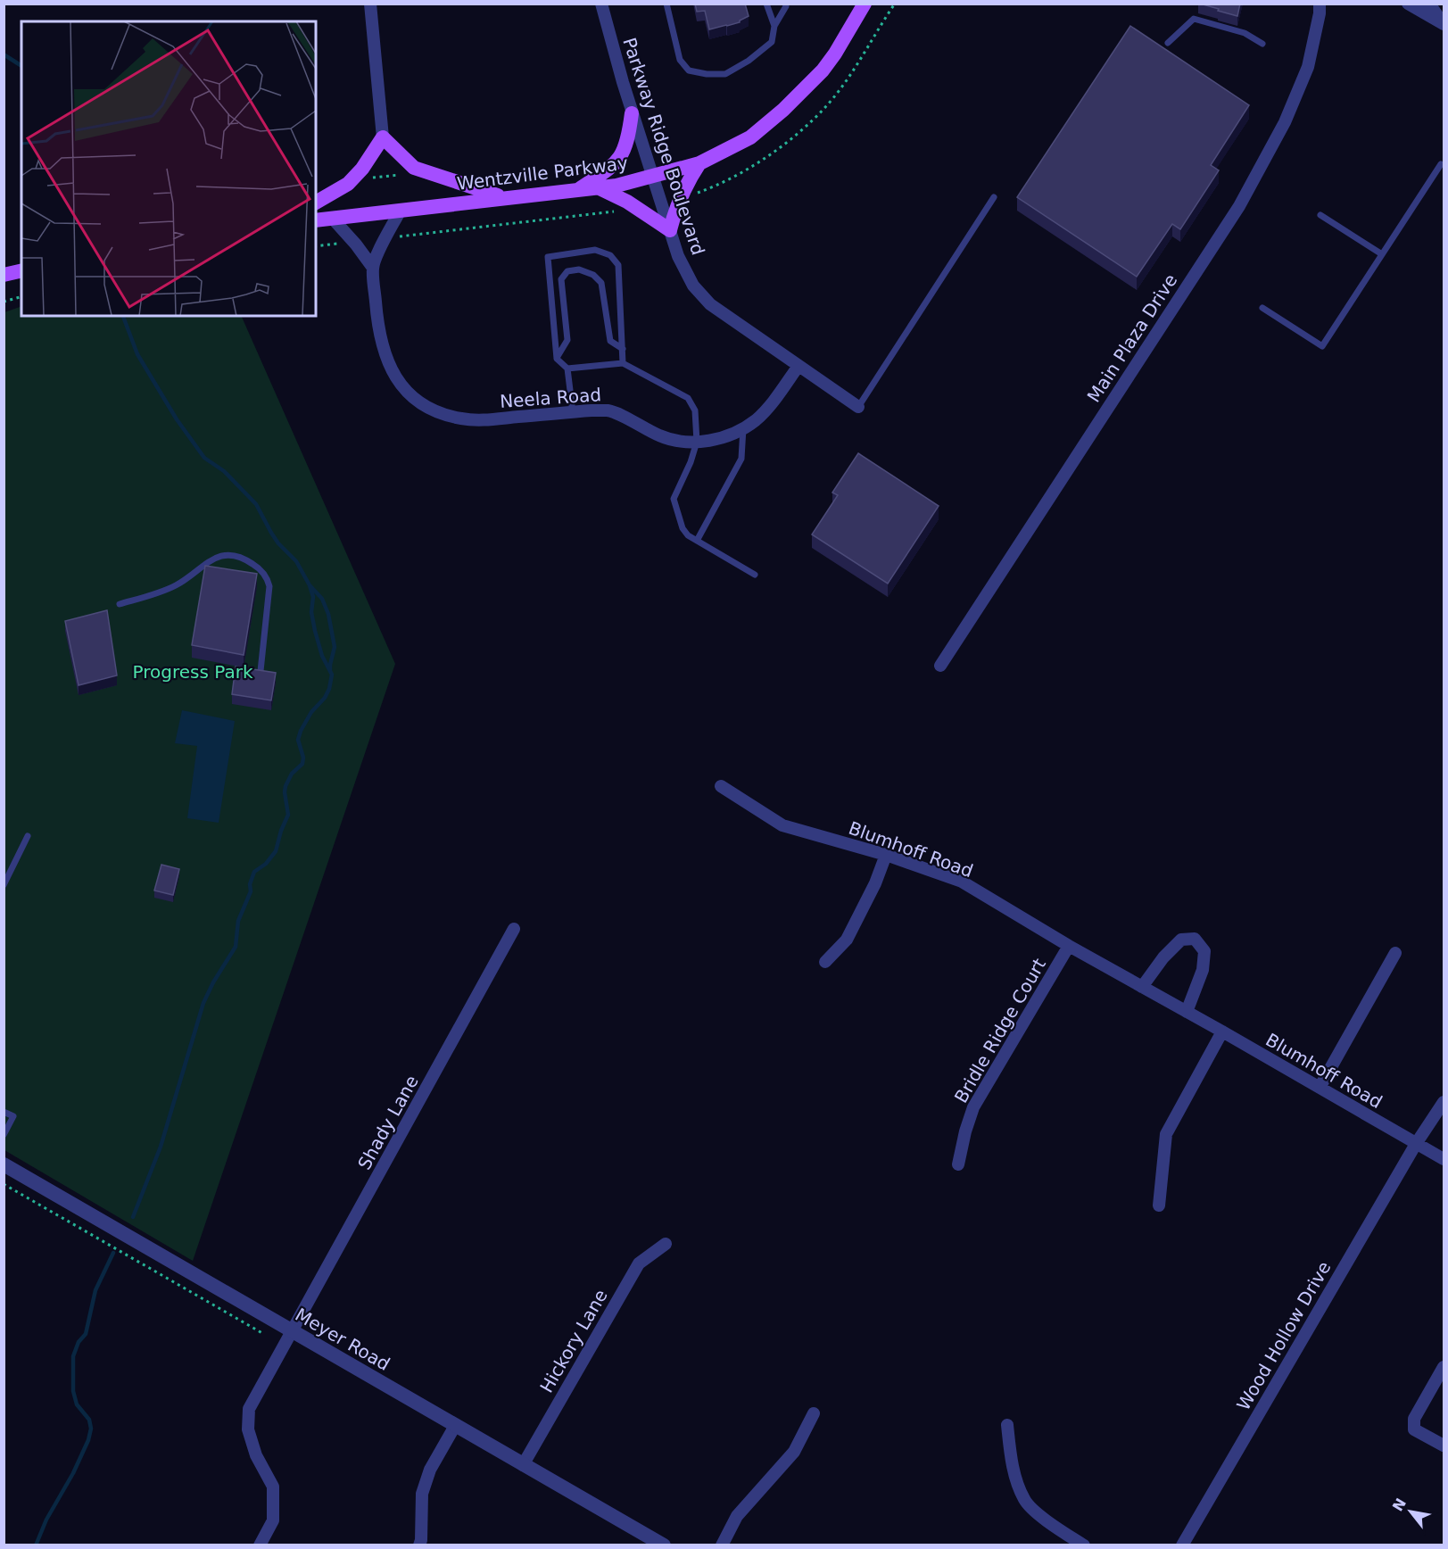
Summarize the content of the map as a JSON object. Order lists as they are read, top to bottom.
{
  "streets": {
    "main road": ["Wentzville Parkway"],
    "street": [
      "Parkway Ridge Boulevard",
      "Main Plaza Drive",
      "Neela Road",
      "Blumhoff Road",
      "Bridle Ridge Court",
      "Shady Lane",
      "Wood Hollow Drive",
      "Meyer Road",
      "Hickory Lane"
    ]
  },
  "crossings": [
    ["Parkway Ridge Boulevard", "Wentzville Parkway"],
    ["Parkway Ridge Boulevard", "Neela Road"],
    ["Wentzville Parkway", "Neela Road"],
    ["Blumhoff Road", "Bridle Ridge Court"],
    ["Blumhoff Road", "Wood Hollow Drive"],
    ["Shady Lane", "Meyer Road"],
    ["Meyer Road", "Hickory Lane"]
  ],
  "parks": ["Progress Park"],
  "north": "top left"
}
